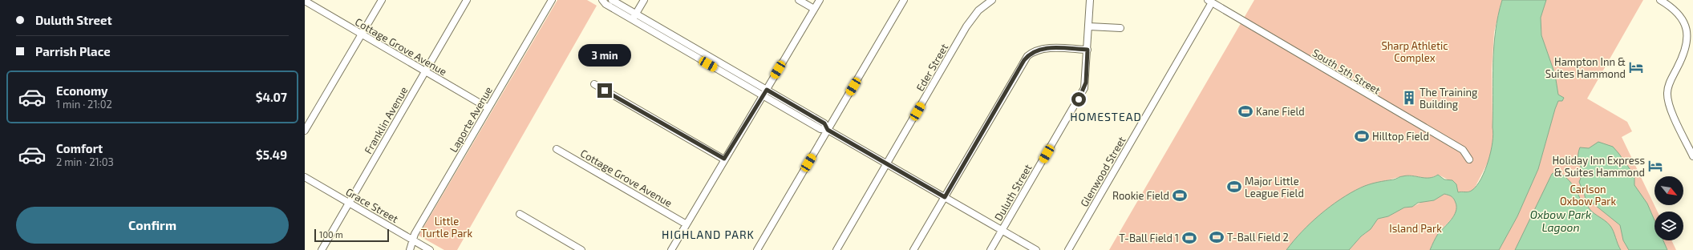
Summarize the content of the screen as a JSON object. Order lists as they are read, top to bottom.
{
  "streets": {
    "street": [
      "Cottage Grove Avenue",
      "Eder Street",
      "South 5th Street",
      "Laporte Avenue",
      "Franklin Avenue",
      "Glenwood Street",
      "Duluth Street",
      "Grace Street"
    ]
  },
  "crossings": [
    ["Cottage Grove Avenue", "Laporte Avenue"],
    ["Cottage Grove Avenue", "Franklin Avenue"],
    ["South 5th Street", "Glenwood Street"],
    ["Laporte Avenue", "Grace Street"],
    ["Franklin Avenue", "Grace Street"]
  ],
  "districts": ["HOMESTEAD", "HIGHLAND PARK"],
  "water": ["Oxbow Park Lagoon"],
  "parks": [
    "Sharp Athletic Complex",
    "Carlson Oxbow Park",
    "Little Turtle Park",
    "Island Park"
  ],
  "places": {
    "hotel": ["Hampton Inn & Suites Hammond", "Holiday Inn Express & Suites Hammond"],
    "building": ["The Training Building"],
    "sports": [
      "Kane Field",
      "Hilltop Field",
      "Major Little League Field",
      "Rookie Field",
      "T-Ball Field 2",
      "T-Ball Field 1"
    ]
  },
  "scale_bar": "100 m",
  "north": "bottom right",
  "page": {
    "banner": ["Duluth Street", "Parrish Place"],
    "bubble": "3 min",
    "list": [
      {
        "name": "Economy",
        "note": "1 min · 21:02",
        "value": "$4.07"
      },
      {
        "name": "Comfort",
        "note": "2 min · 21:03",
        "value": "$5.49"
      }
    ],
    "buttons": "Confirm",
    "scale": "100 m"
  }
}
